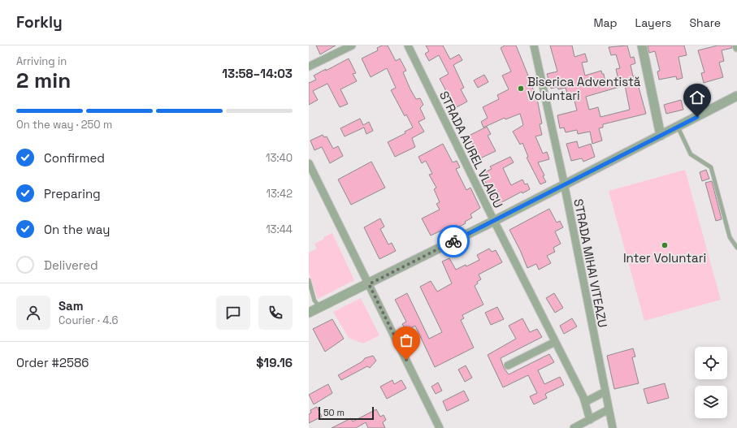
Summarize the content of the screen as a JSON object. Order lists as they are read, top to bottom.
{
  "streets": {
    "street": ["STRADA AUREL VLAICU", "STRADA MIHAI VITEAZU"]
  },
  "places": ["Biserica Adventistă Voluntari", "Inter Voluntari"],
  "scale_bar": "50 m",
  "page": {
    "header": "Forkly",
    "nav": ["Map", "Layers", "Share"],
    "heading": ["2 min", "Arriving in", "13:58–14:03"],
    "panel": [
      "Sam",
      "Courier · 4.6",
      "Order #2586",
      "$19.16"
    ],
    "bar": "On the way · 250 m",
    "list": [
      ["Confirmed", "13:40"],
      ["Preparing", "13:42"],
      ["On the way", "13:44"],
      "Delivered"
    ],
    "scale": "50 m"
  }
}
